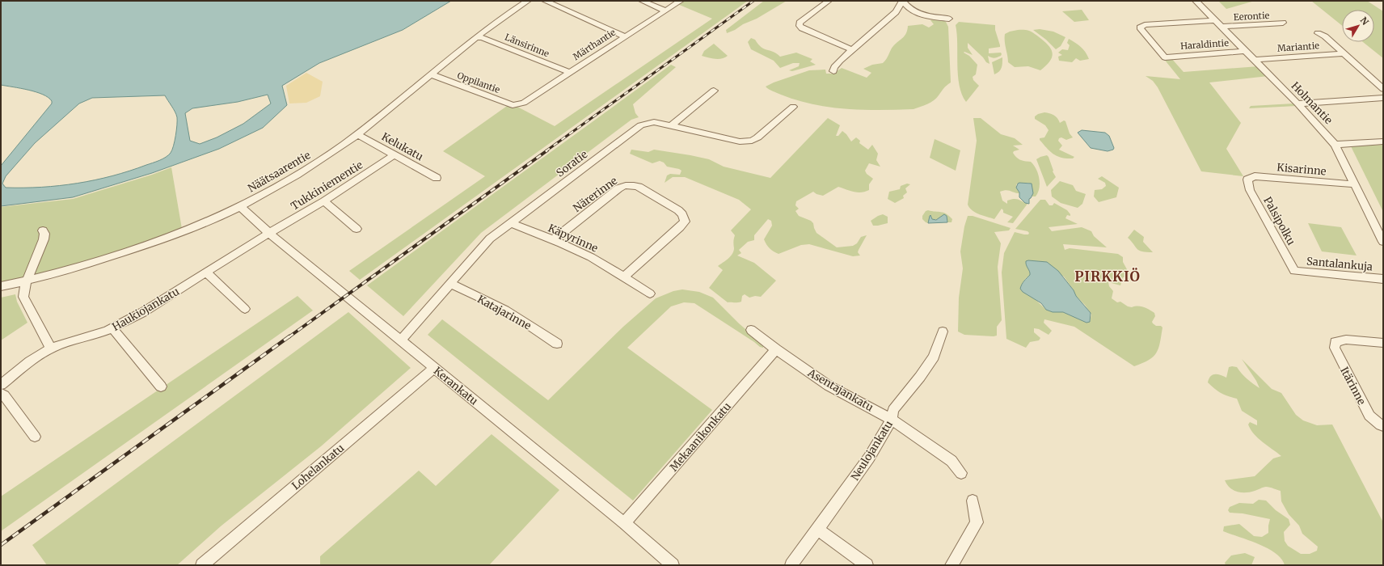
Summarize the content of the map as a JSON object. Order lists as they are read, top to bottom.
{
  "streets": {
    "street": [
      "Eerontie",
      "Märthantie",
      "Haraldintie",
      "Länsirinne",
      "Mariantie",
      "Oppilantie",
      "Holmantie",
      "Kelukatu",
      "Soratie",
      "Kisarinne",
      "Näätsaarentie",
      "Tukkiniementie",
      "Närerinne",
      "Palsipolku",
      "Käpyrinne",
      "Santalankuja",
      "Haukiojankatu",
      "Katajarinne",
      "Kerankatu",
      "Itärinne",
      "Asentajankatu",
      "Mekaanikonkatu",
      "Neulojankatu",
      "Lohelankatu"
    ]
  },
  "crossings": [
    ["Eerontie", "Holmantie"],
    ["Märthantie", "Länsirinne"],
    ["Märthantie", "Oppilantie"],
    ["Haraldintie", "Holmantie"],
    ["Länsirinne", "Näätsaarentie"],
    ["Mariantie", "Holmantie"],
    ["Oppilantie", "Näätsaarentie"],
    ["Holmantie", "Kisarinne"],
    ["Kelukatu", "Näätsaarentie"],
    ["Kelukatu", "Tukkiniementie"],
    ["Soratie", "Käpyrinne"],
    ["Soratie", "Katajarinne"],
    ["Soratie", "Kerankatu"],
    ["Kisarinne", "Palsipolku"],
    ["Näätsaarentie", "Kerankatu"],
    ["Tukkiniementie", "Haukiojankatu"],
    ["Tukkiniementie", "Kerankatu"],
    ["Närerinne", "Käpyrinne"],
    ["Palsipolku", "Santalankuja"],
    ["Haukiojankatu", "Kerankatu"],
    ["Kerankatu", "Mekaanikonkatu"],
    ["Kerankatu", "Lohelankatu"],
    ["Asentajankatu", "Mekaanikonkatu"],
    ["Asentajankatu", "Neulojankatu"]
  ],
  "districts": ["PIRKKIÖ"],
  "north": "top right"
}
